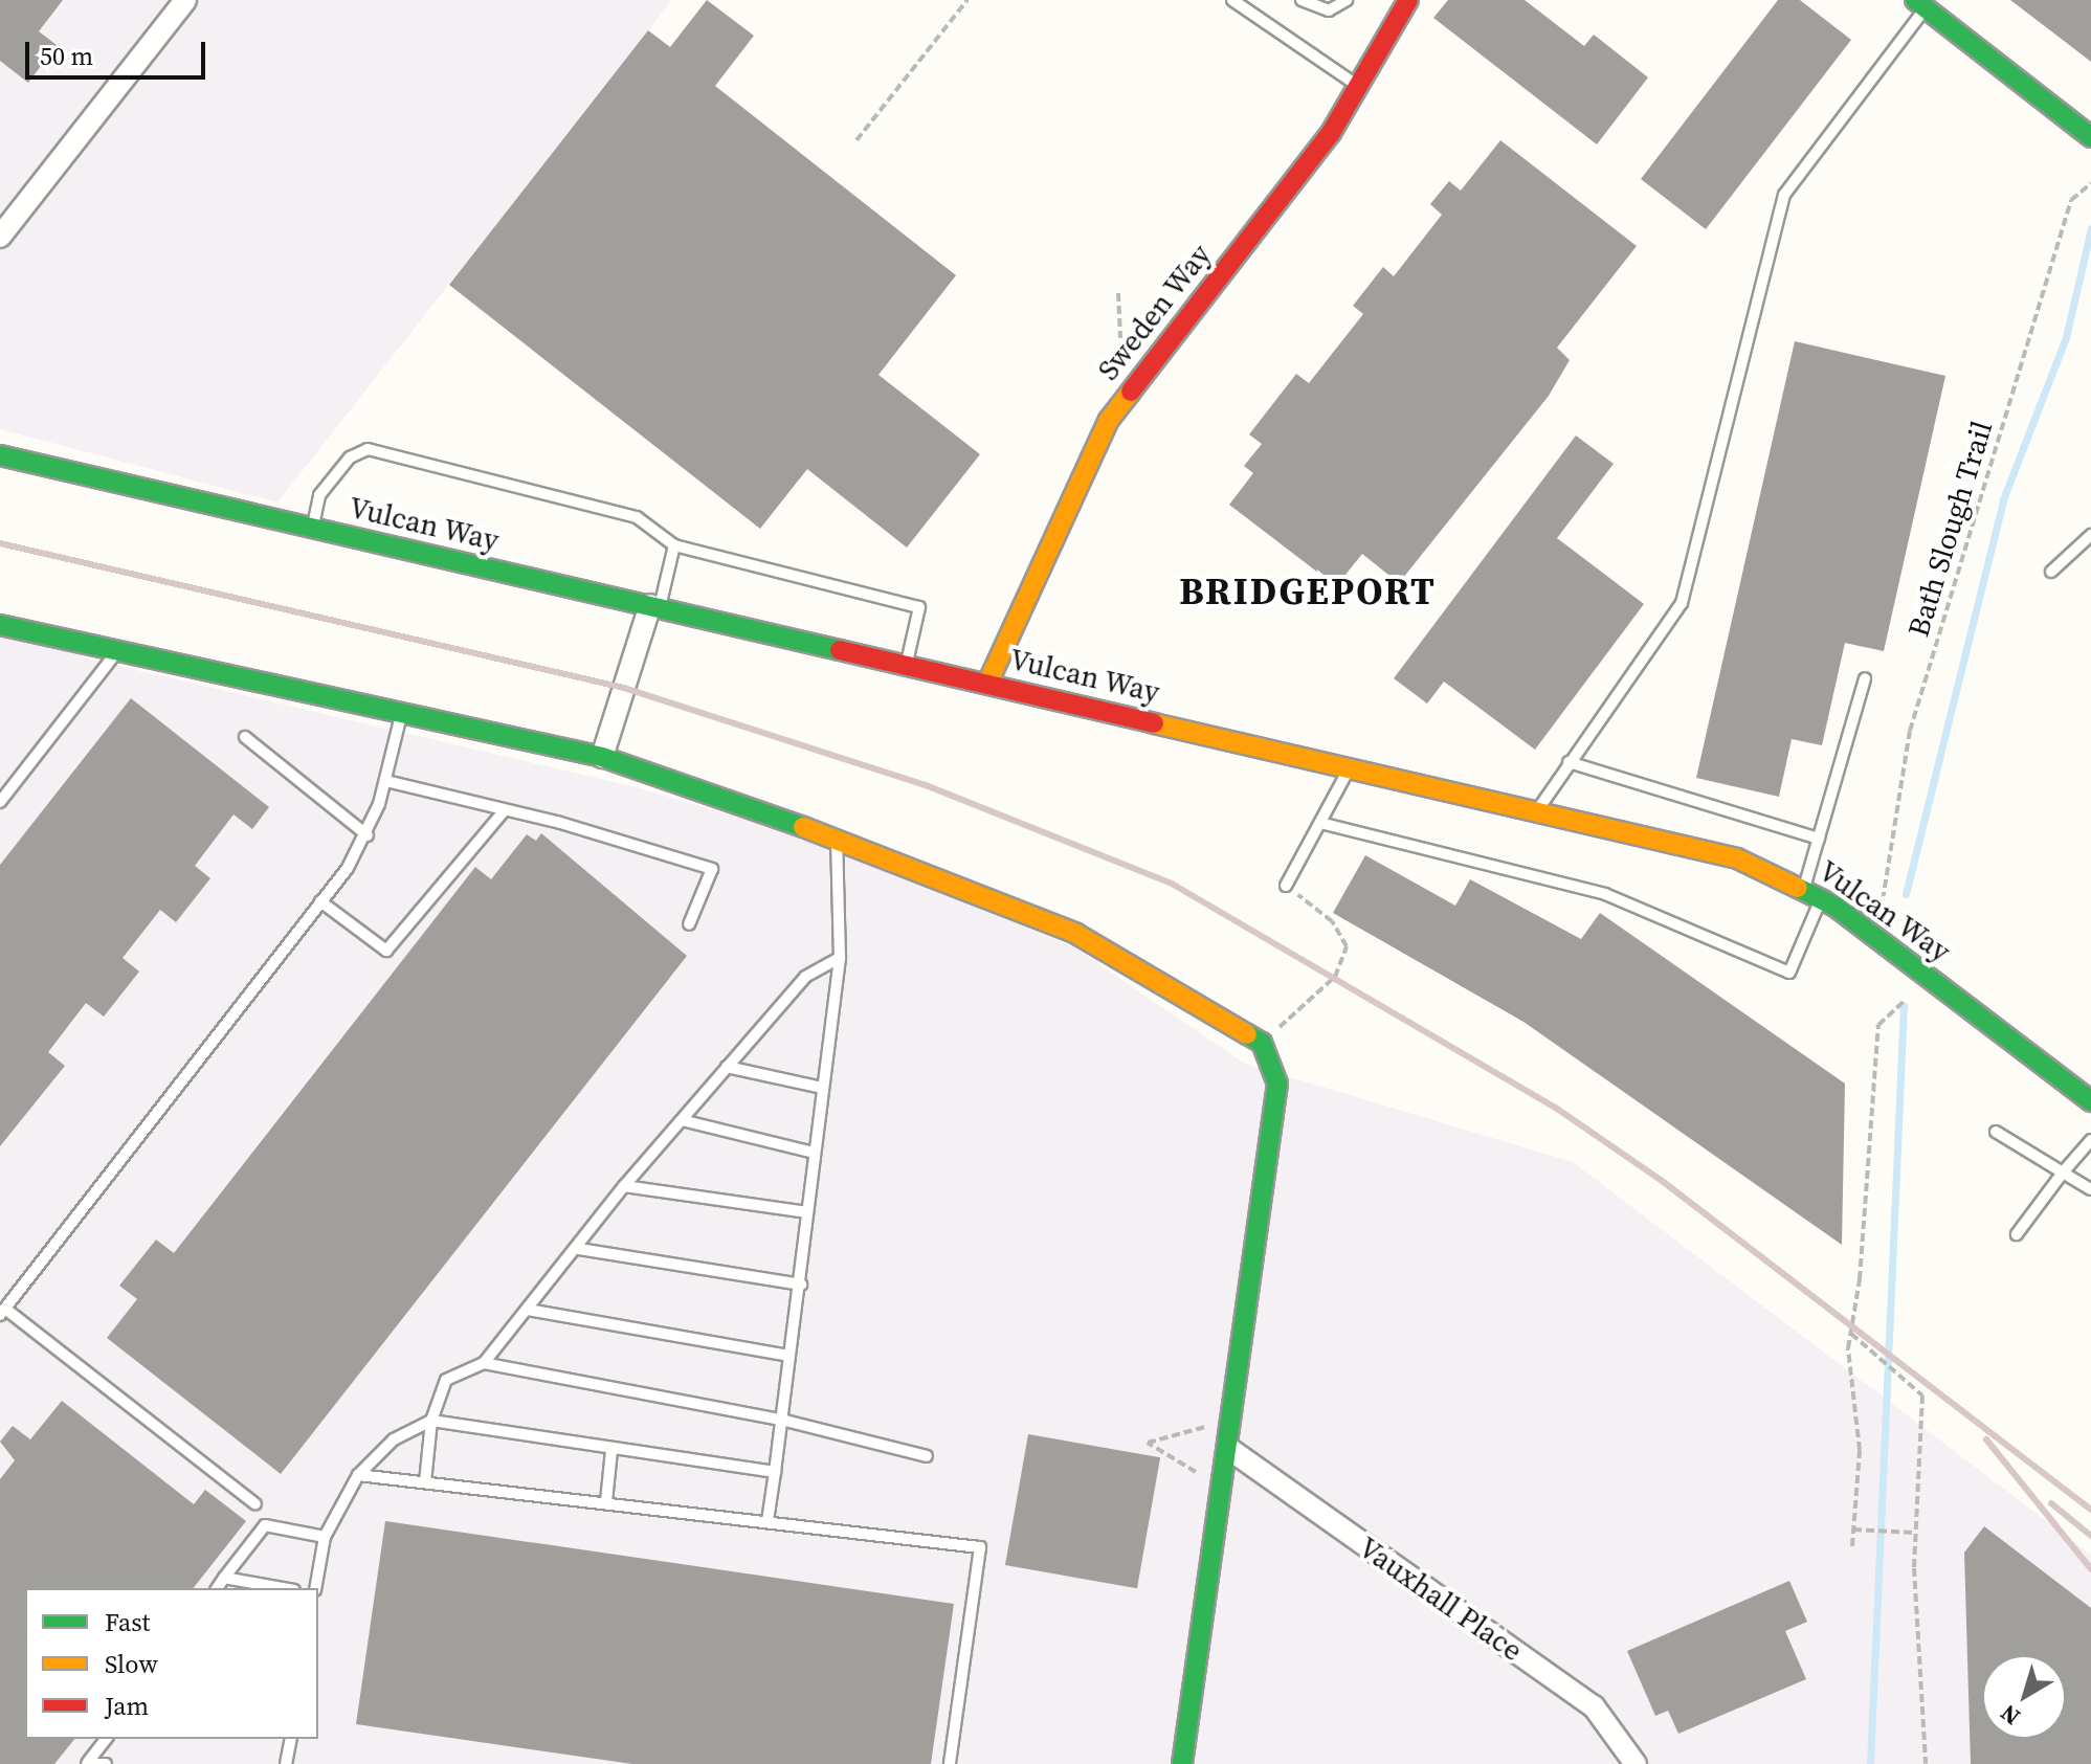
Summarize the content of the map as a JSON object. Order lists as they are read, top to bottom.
{
  "streets": {
    "street": ["Sweden Way", "Vulcan Way", "Vauxhall Place"],
    "path": ["Bath Slough Trail"]
  },
  "crossings": [
    ["Sweden Way", "Vulcan Way"]
  ],
  "districts": ["BRIDGEPORT"],
  "legend": ["Fast", "Slow", "Jam"],
  "scale_bar": "50 m",
  "north": "bottom left"
}
